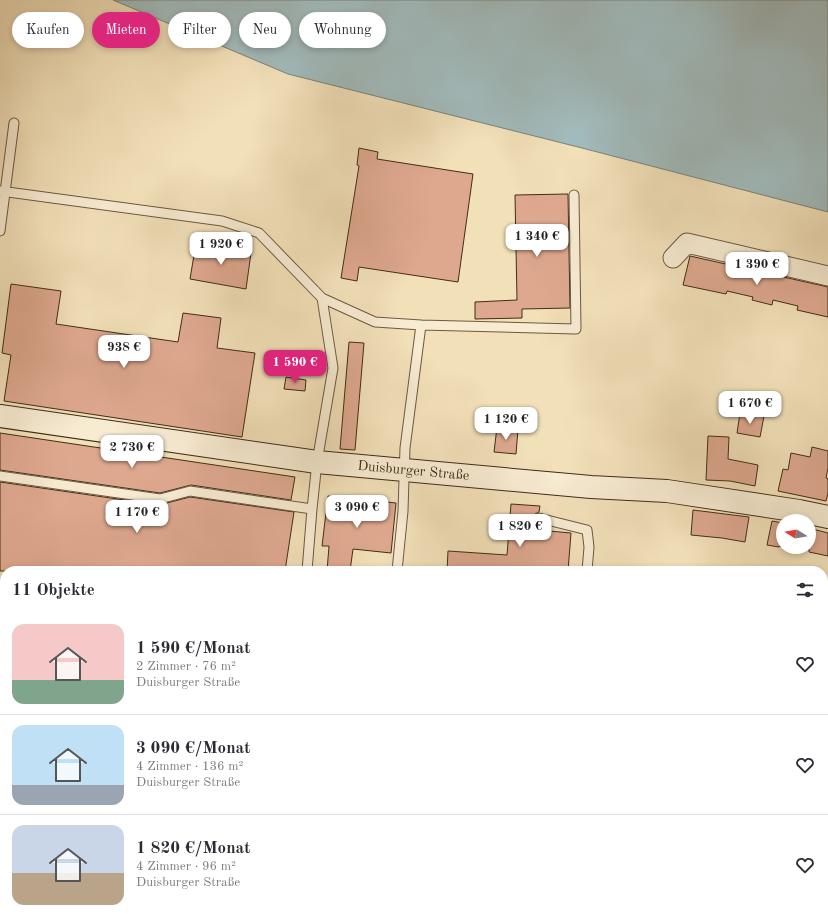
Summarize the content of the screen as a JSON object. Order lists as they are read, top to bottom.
{
  "streets": {
    "main road": ["Duisburger Straße"]
  },
  "north": "left",
  "page": {
    "chip": [
      "Kaufen",
      "Mieten",
      "Filter",
      "Neu",
      "Wohnung"
    ],
    "price": [
      "1 340 €",
      "1 920 €",
      "1 390 €",
      "938 €",
      "1 590 €",
      "1 670 €",
      "1 120 €",
      "2 730 €",
      "3 090 €",
      "1 170 €",
      "1 820 €"
    ],
    "heading": "11 Objekte",
    "list": [
      {
        "name": "1 590 €/Monat",
        "note": "2 Zimmer · 76 m² · Duisburger Straße"
      },
      {
        "name": "3 090 €/Monat",
        "note": "4 Zimmer · 136 m² · Duisburger Straße"
      },
      {
        "name": "1 820 €/Monat",
        "note": "4 Zimmer · 96 m² · Duisburger Straße"
      }
    ]
  }
}
